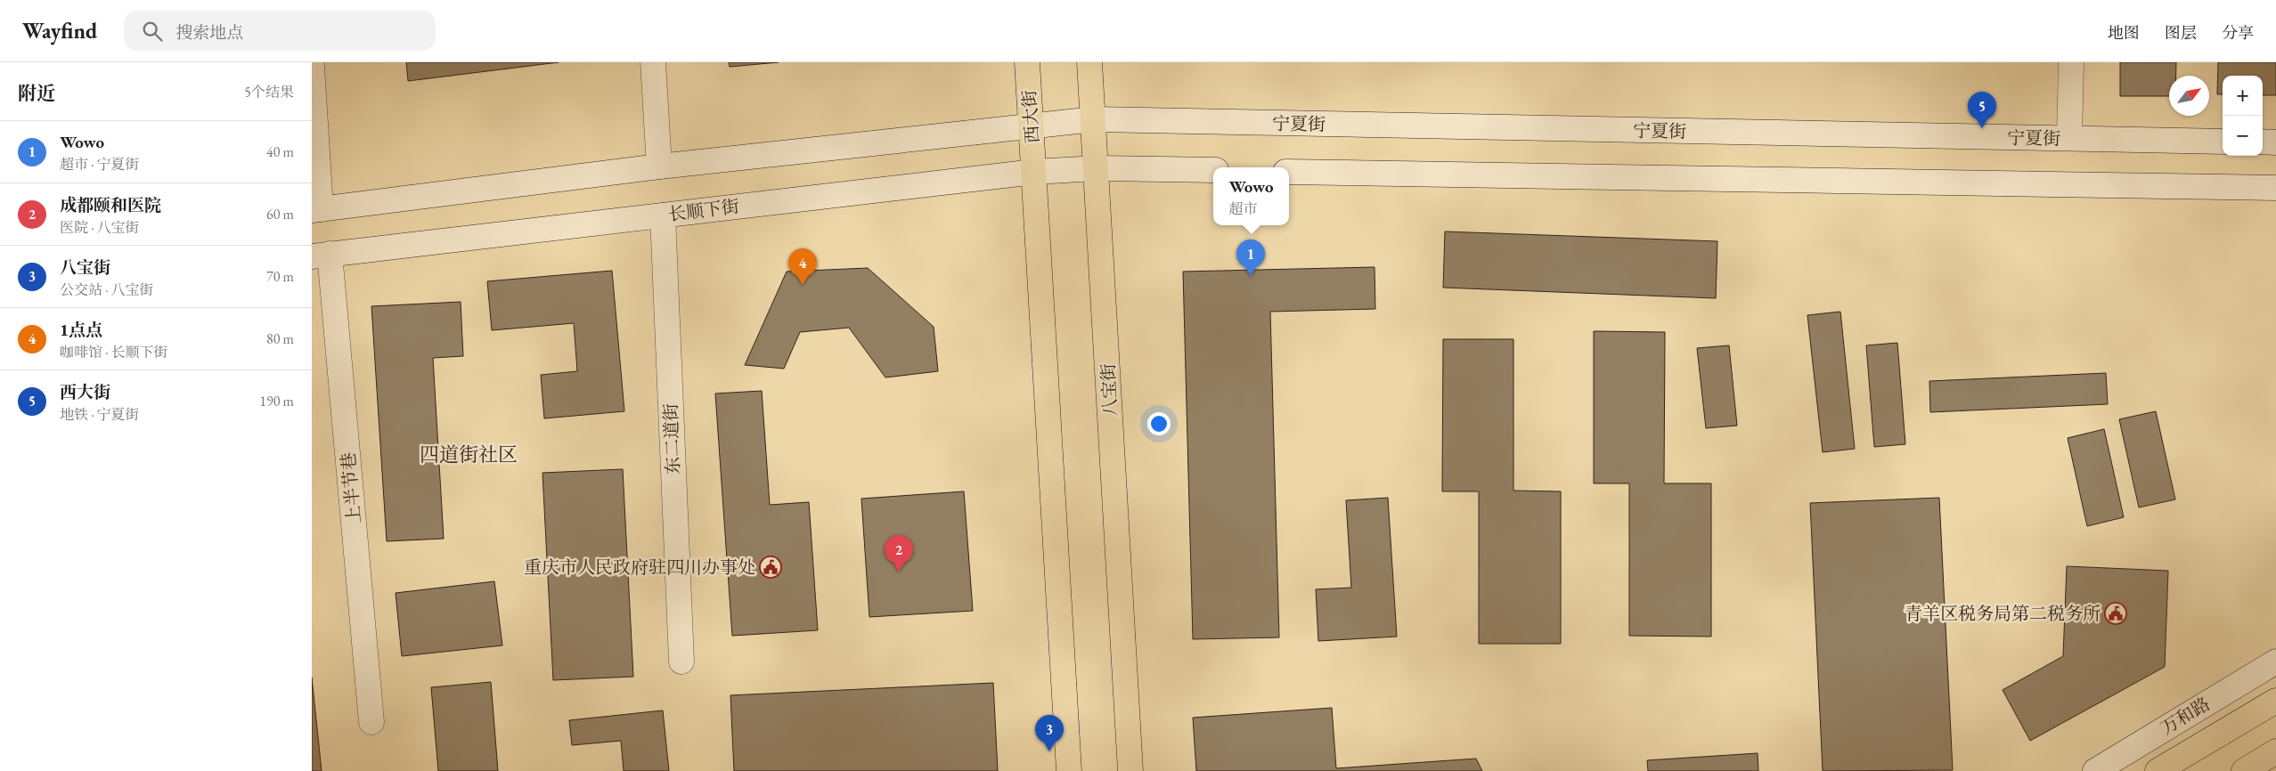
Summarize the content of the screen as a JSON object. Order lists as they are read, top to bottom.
{
  "streets": {
    "main road": [
      "西大街",
      "宁夏街",
      "长顺下街",
      "八宝街",
      "东二道街",
      "上半节巷",
      "万和路"
    ]
  },
  "crossings": [
    ["西大街", "长顺下街"],
    ["长顺下街", "八宝街"],
    ["长顺下街", "东二道街"],
    ["长顺下街", "上半节巷"]
  ],
  "districts": ["四道街社区"],
  "places": {
    "public building": ["重庆市人民政府驻四川办事处", "青羊区税务局第二税务所"]
  },
  "north": "top right",
  "page": {
    "header": "Wayfind",
    "search": "搜索地点",
    "nav": ["地图", "图层", "分享"],
    "heading": ["附近", "5个结果"],
    "map_buttons": ["+", "−"],
    "pins": [
      "5",
      "1",
      "4",
      "2",
      "3"
    ],
    "list": [
      {
        "mark": "1",
        "name": "Wowo",
        "note": "超市 · 宁夏街",
        "value": "40 m"
      },
      {
        "mark": "2",
        "name": "成都颐和医院",
        "note": "医院 · 八宝街",
        "value": "60 m"
      },
      {
        "mark": "3",
        "name": "八宝街",
        "note": "公交站 · 八宝街",
        "value": "70 m"
      },
      {
        "mark": "4",
        "name": "1点点",
        "note": "咖啡馆 · 长顺下街",
        "value": "80 m"
      },
      {
        "mark": "5",
        "name": "西大街",
        "note": "地铁 · 宁夏街",
        "value": "190 m"
      }
    ],
    "popup": ["Wowo", "超市"]
  }
}
